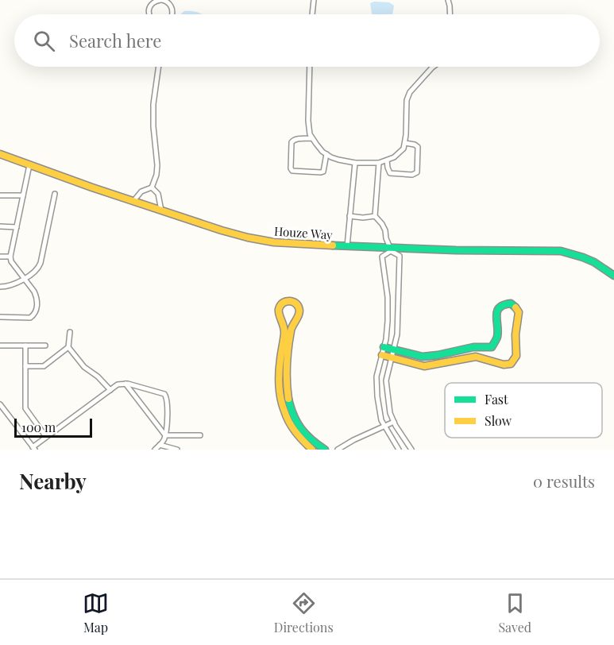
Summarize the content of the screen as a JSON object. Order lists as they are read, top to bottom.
{
  "streets": {
    "street": ["Houze Way"]
  },
  "legend": ["Fast", "Slow"],
  "scale_bar": "100 m",
  "page": {
    "search": "Search here",
    "scale": "100 m",
    "heading": ["Nearby", "0 results"],
    "nav": ["Map", "Directions", "Saved"]
  }
}
